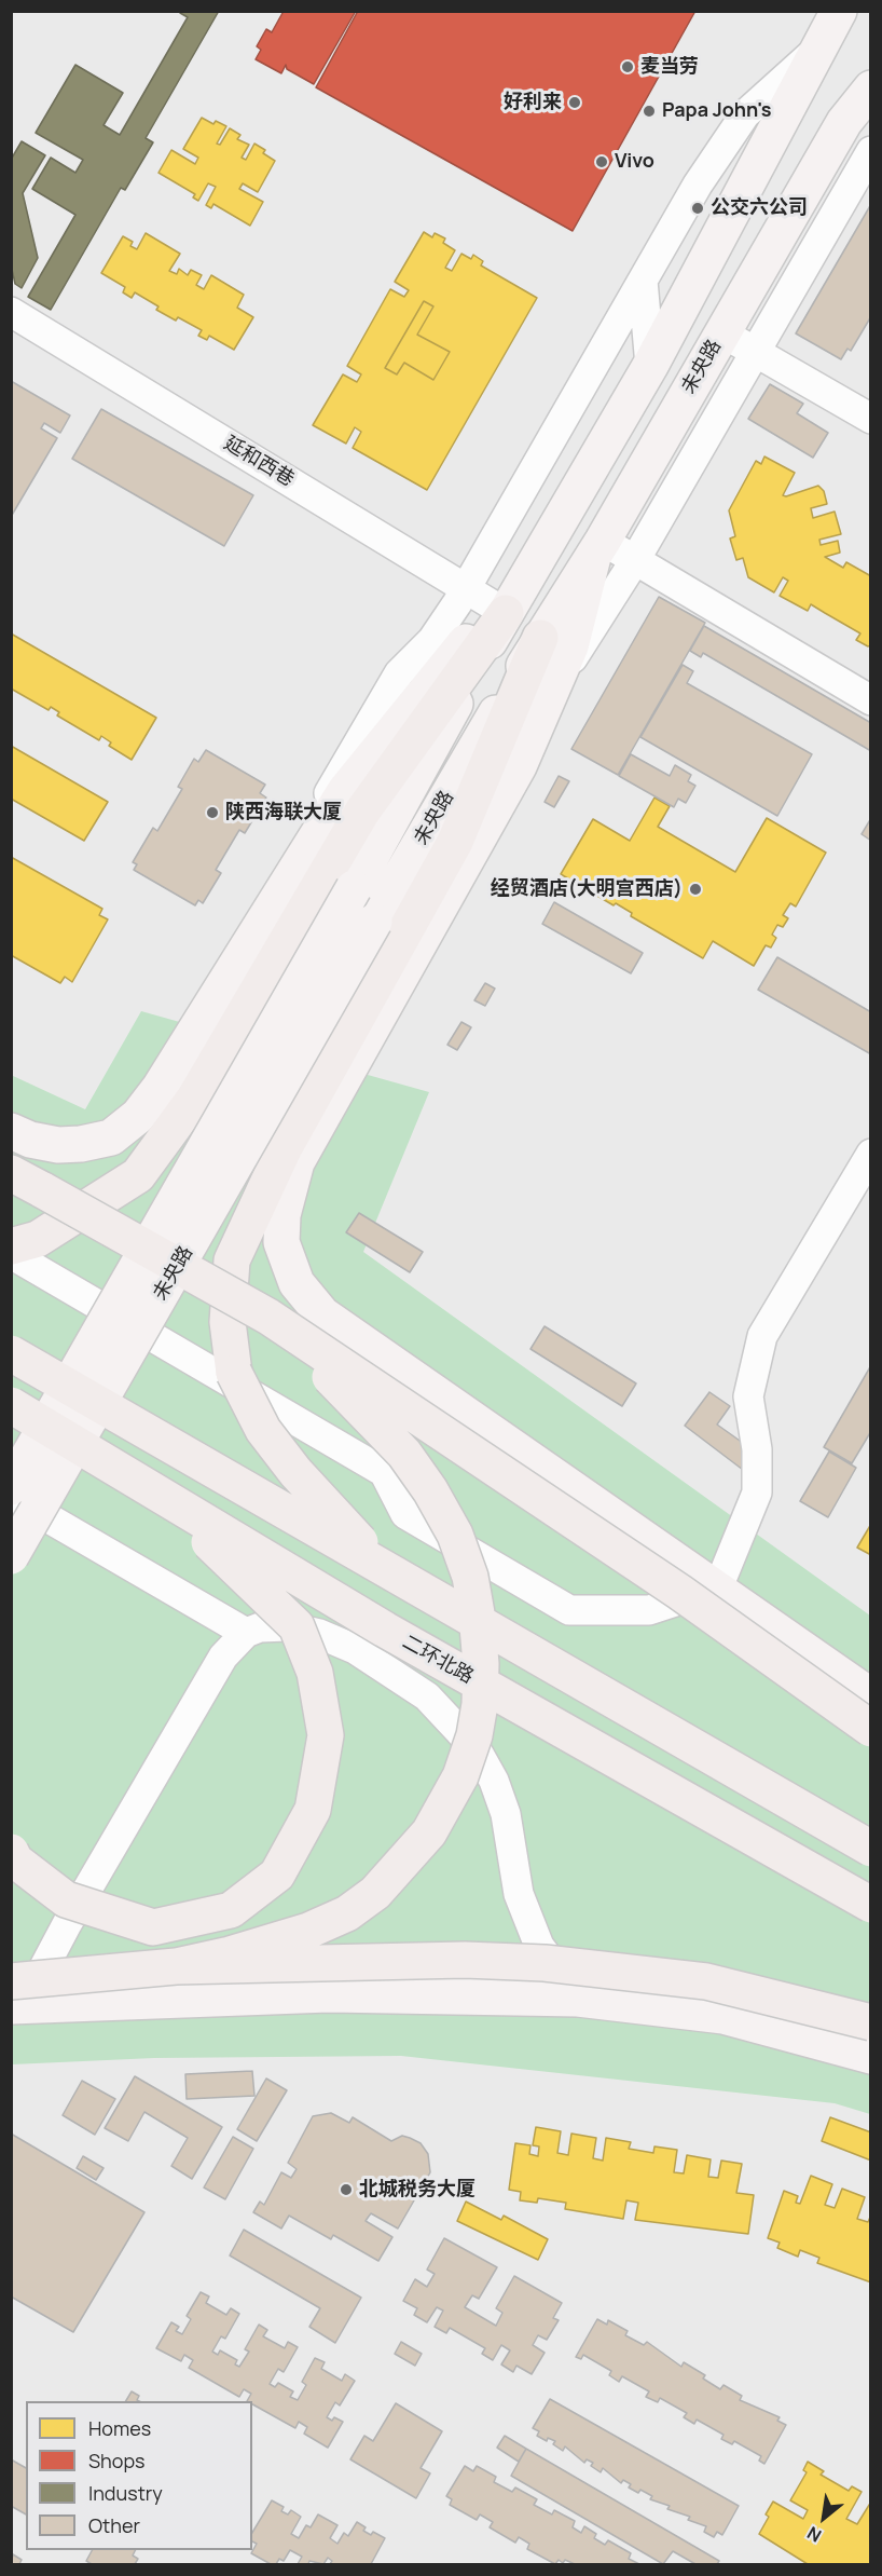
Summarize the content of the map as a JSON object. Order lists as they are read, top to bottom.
{
  "streets": {
    "highway": ["二环北路"],
    "main road": ["未央路"],
    "street": ["延和西巷"]
  },
  "crossings": [
    ["未央路", "延和西巷"]
  ],
  "places": [
    "麦当劳",
    "好利来",
    "Papa John's",
    "Vivo",
    "公交六公司",
    "陕西海联大厦",
    "经贸酒店(大明宫西店)",
    "北城税务大厦"
  ],
  "legend": [
    "Homes",
    "Shops",
    "Industry",
    "Other"
  ],
  "north": "bottom left"
}
